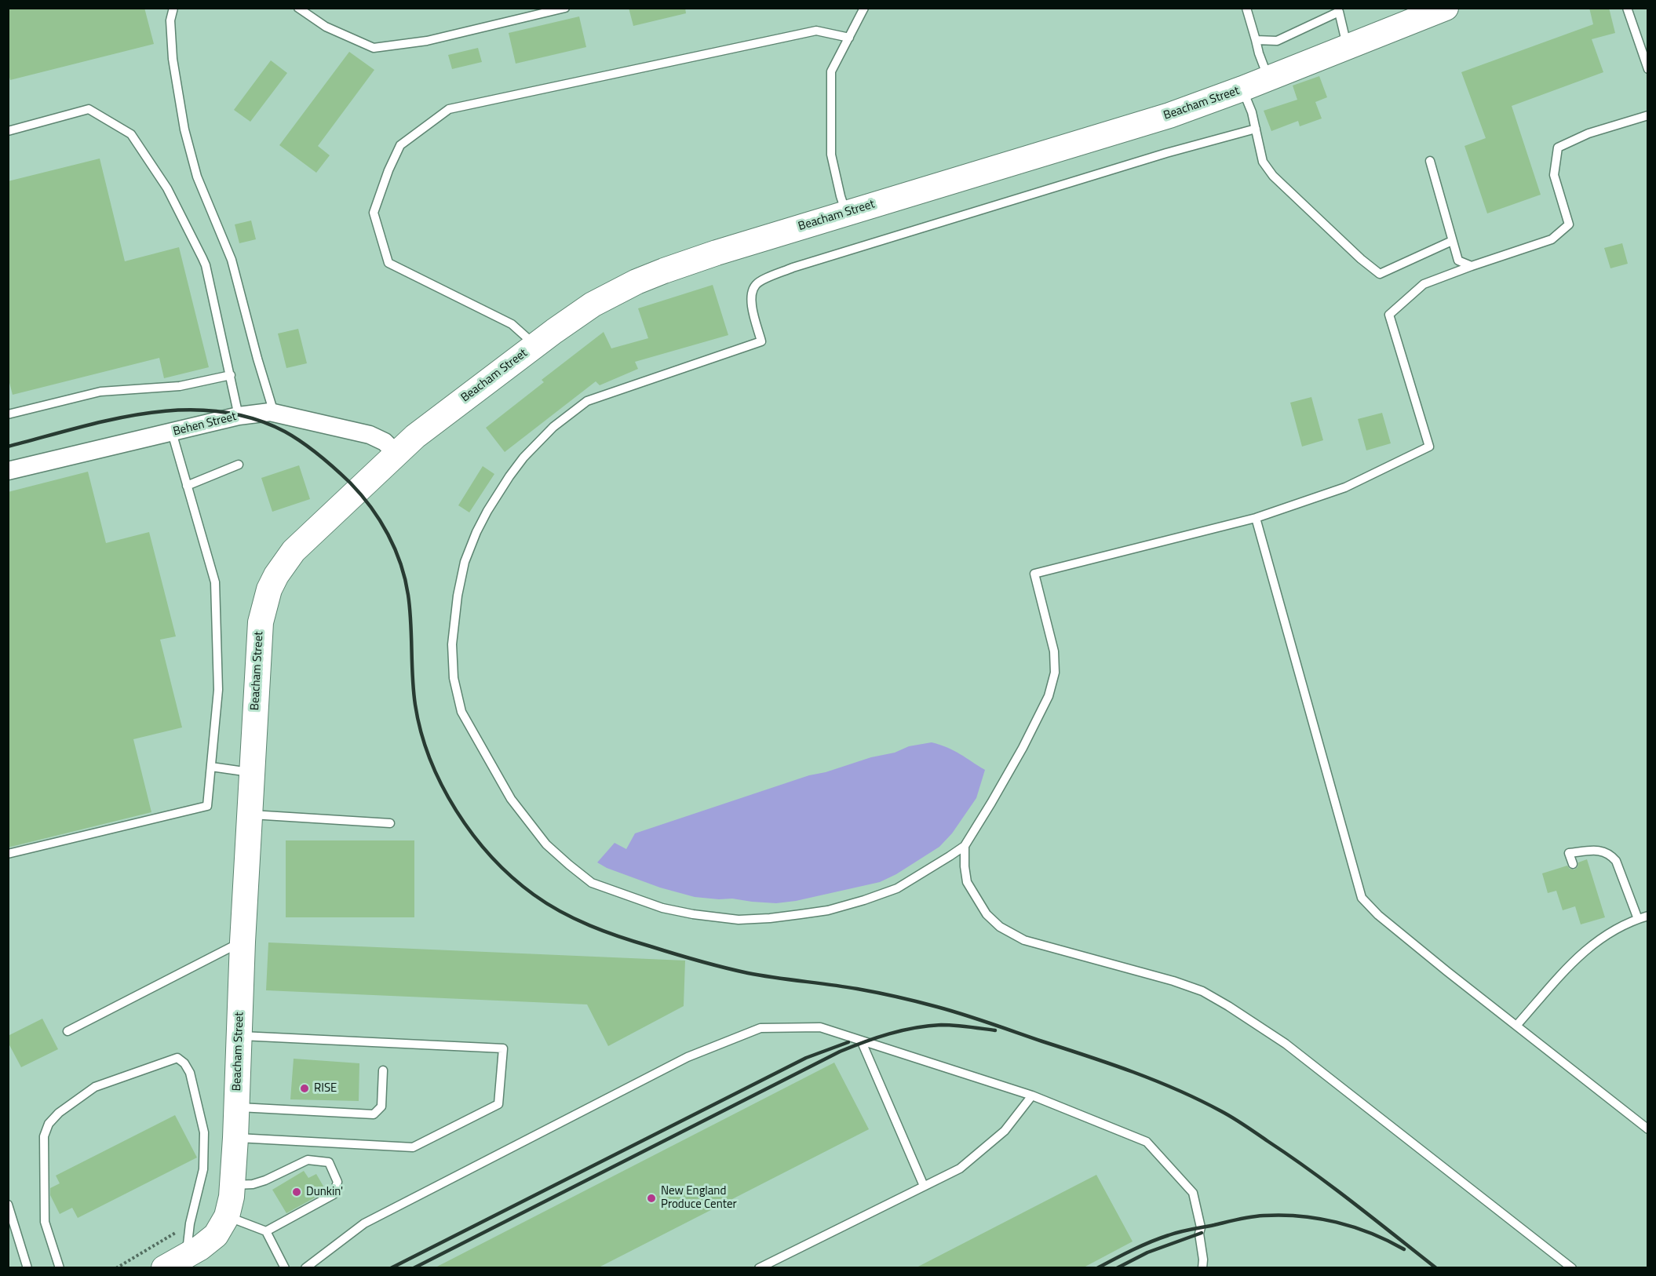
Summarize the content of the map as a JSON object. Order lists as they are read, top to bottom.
{
  "streets": {
    "main road": ["Beacham Street"],
    "street": ["Behen Street"]
  },
  "crossings": [
    ["Beacham Street", "Behen Street"]
  ],
  "places": ["RISE", "Dunkin'", "New England Produce Center"]
}
